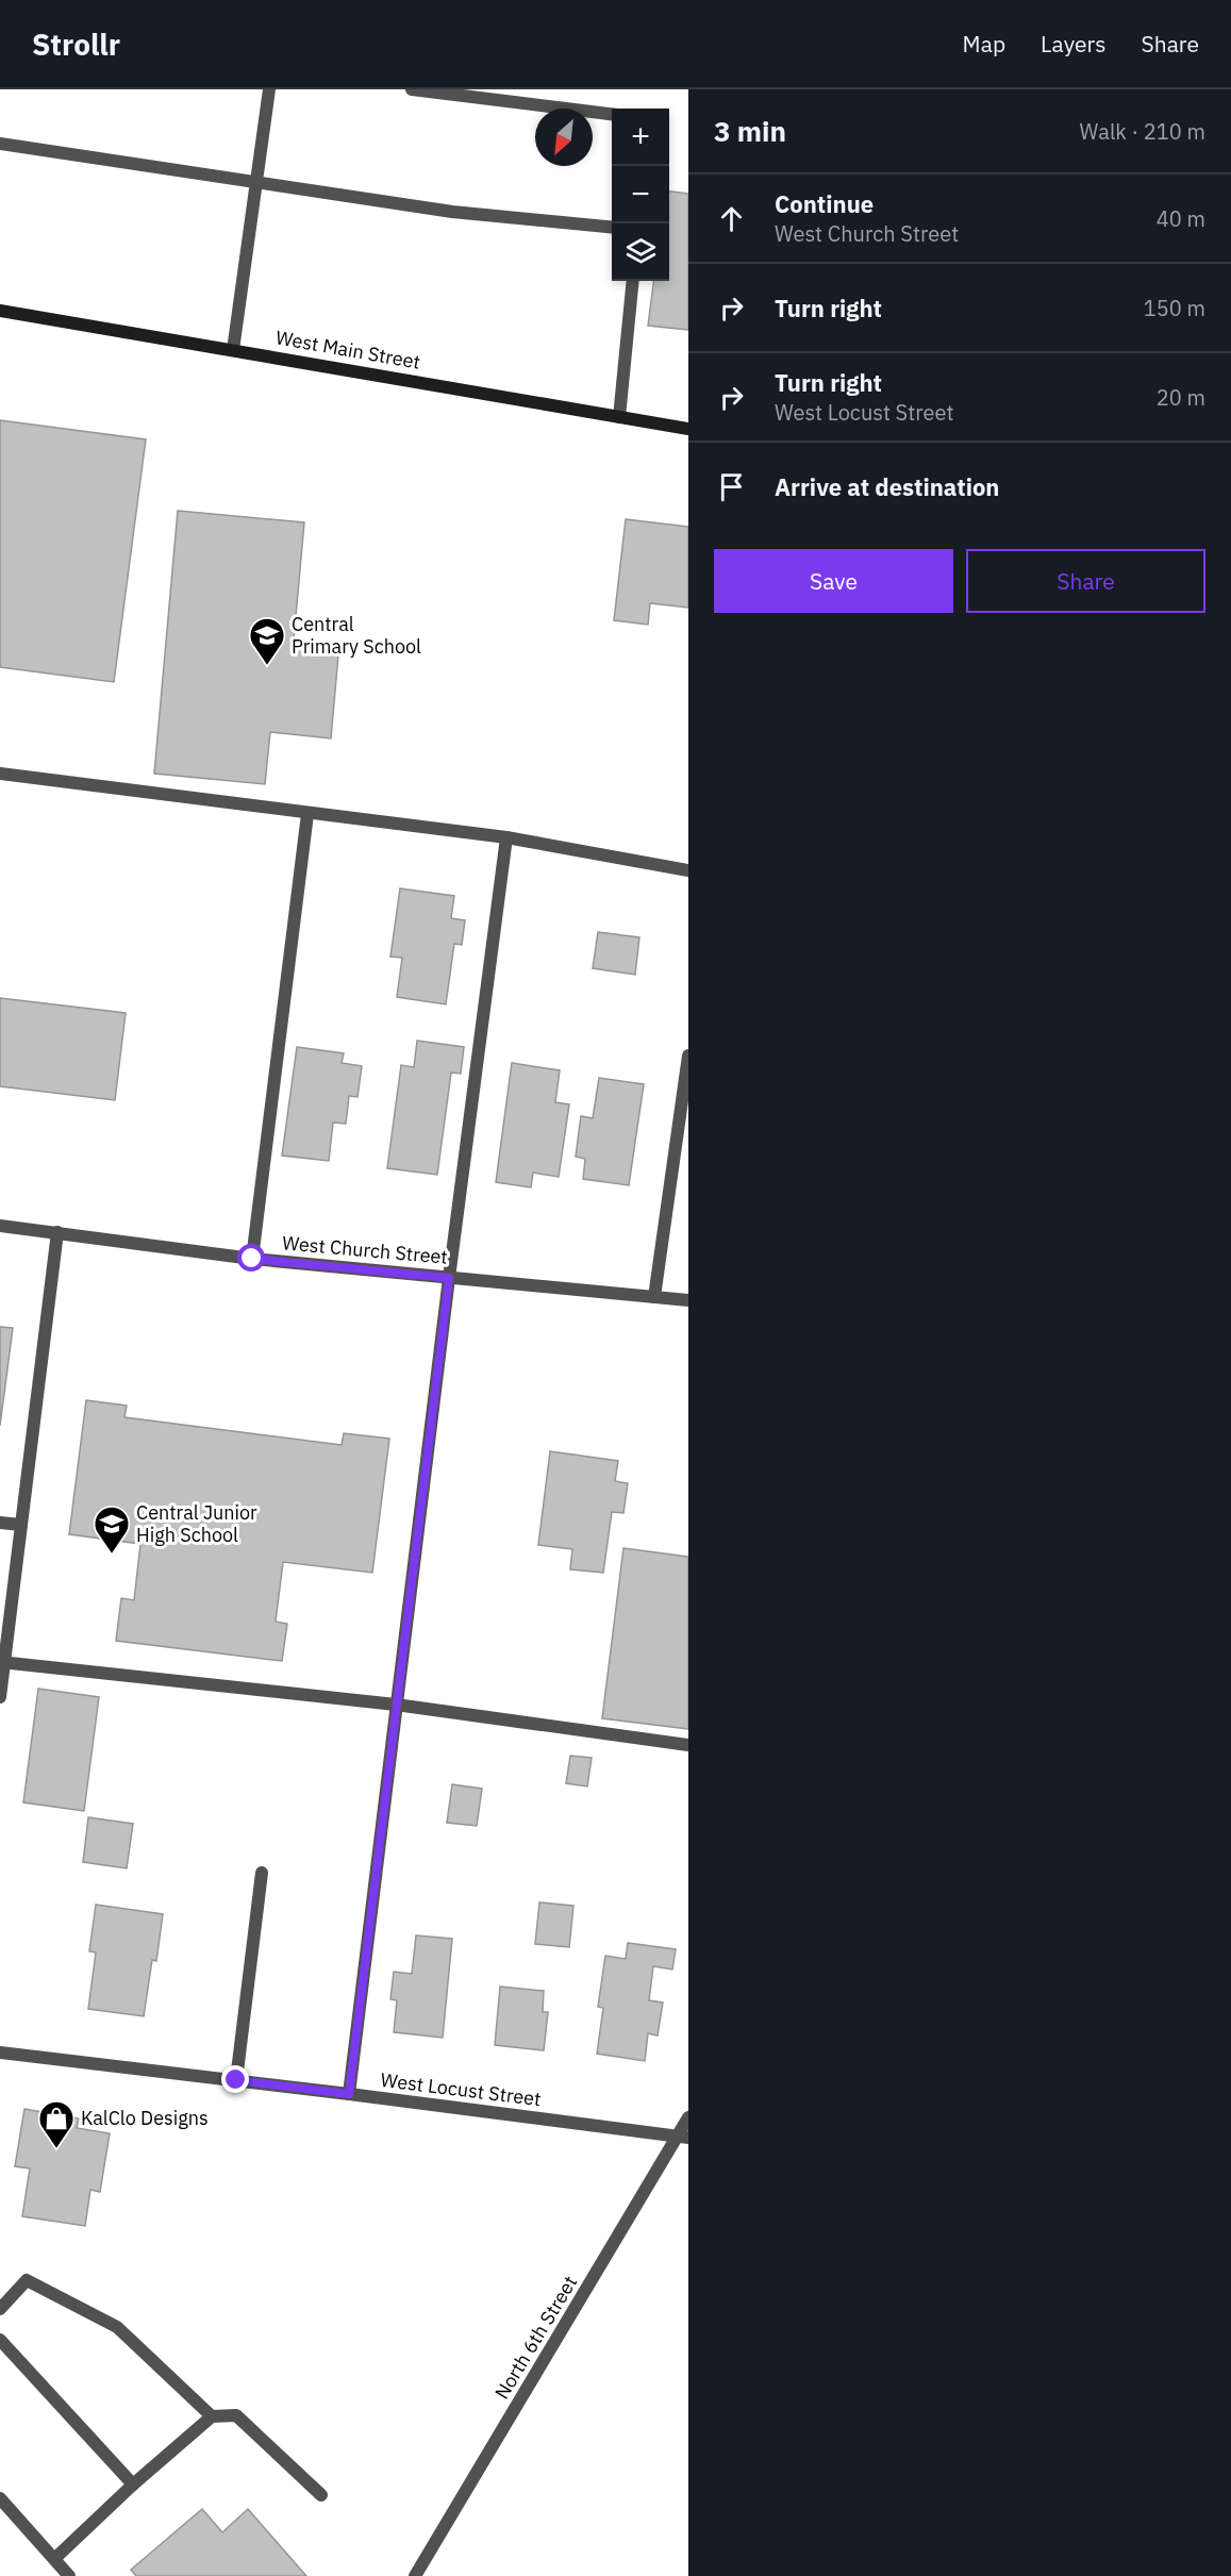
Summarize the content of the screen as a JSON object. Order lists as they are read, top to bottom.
{
  "streets": {
    "main road": ["West Main Street"],
    "street": ["West Church Street", "West Locust Street", "North 6th Street"]
  },
  "crossings": [
    ["West Locust Street", "North 6th Street"]
  ],
  "places": {
    "school or university": ["Central Primary School", "Central Junior High School"],
    "shop": ["KalClo Designs"]
  },
  "north": "bottom left",
  "page": {
    "header": "Strollr",
    "nav": ["Map", "Layers", "Share"],
    "heading": ["3 min", "Walk · 210 m"],
    "map_buttons": ["+", "−"],
    "list": [
      ["Continue", "West Church Street", "40 m"],
      ["Turn right", "150 m"],
      ["Turn right", "West Locust Street", "20 m"],
      "Arrive at destination"
    ],
    "buttons": ["Save", "Share"]
  }
}
